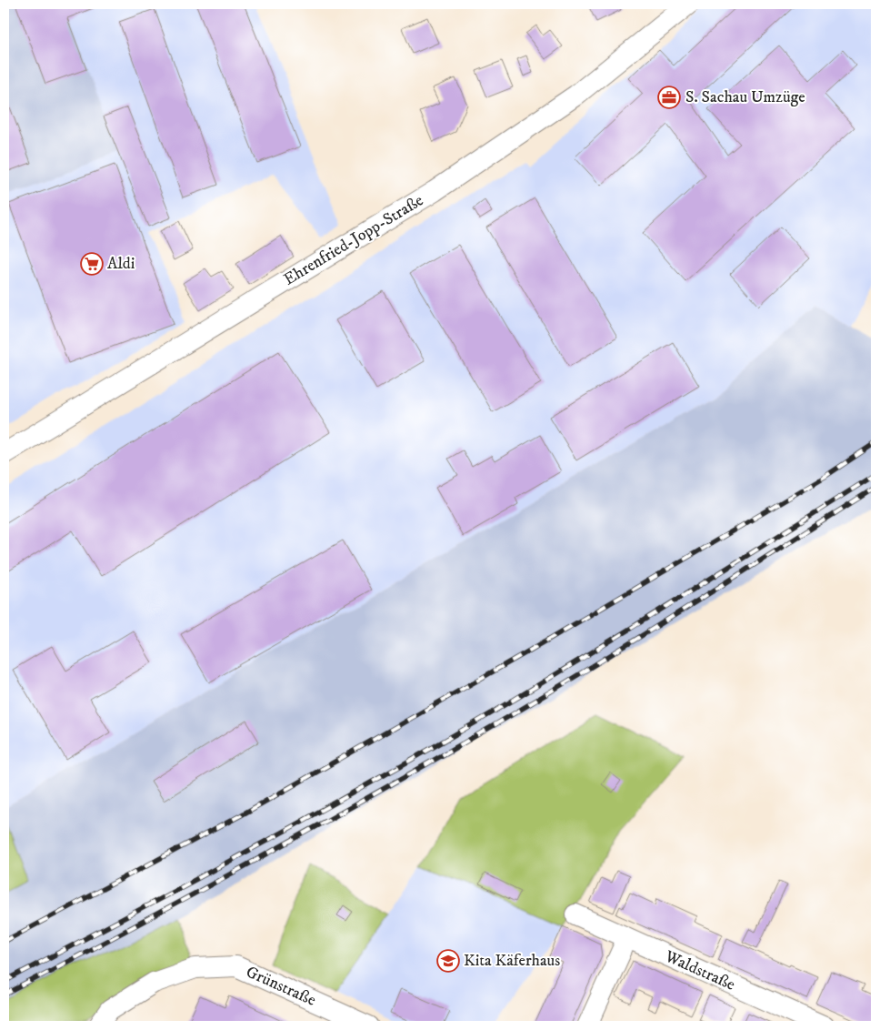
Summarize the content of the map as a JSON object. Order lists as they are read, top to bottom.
{
  "streets": {
    "street": ["Ehrenfried-Jopp-Straße", "Waldstraße", "Grünstraße"]
  },
  "places": {
    "office": ["S. Sachau Umzüge"],
    "supermarket": ["Aldi"],
    "school or university": ["Kita Käferhaus"]
  }
}
